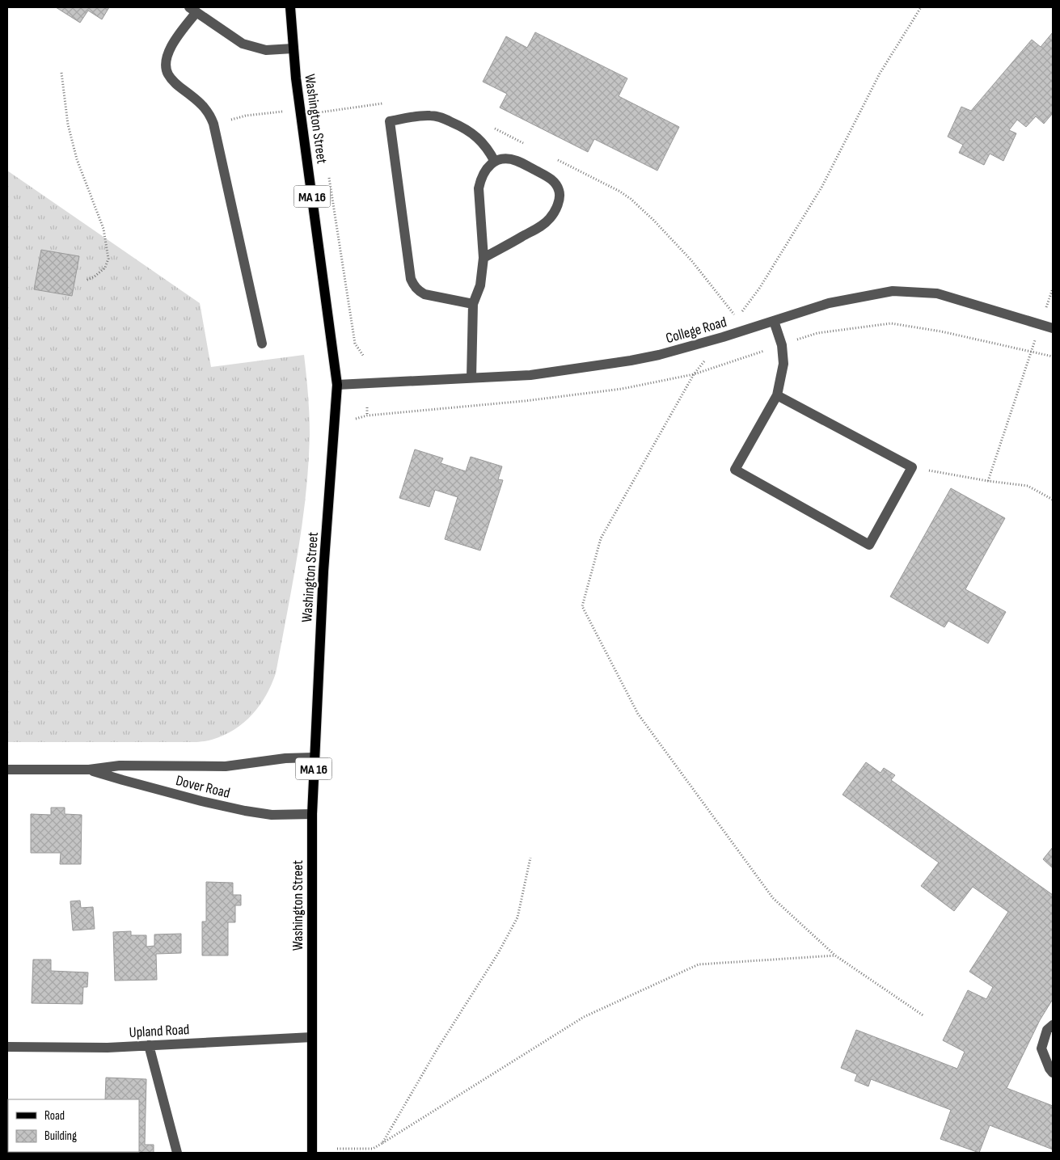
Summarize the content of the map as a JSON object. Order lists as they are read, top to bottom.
{
  "streets": {
    "main road": ["Washington Street", "MA 16"],
    "street": ["College Road", "Dover Road", "Upland Road"]
  },
  "crossings": [
    ["Washington Street", "College Road"],
    ["Washington Street", "Dover Road"],
    ["Washington Street", "Upland Road"]
  ],
  "legend": ["Road", "Building"]
}
